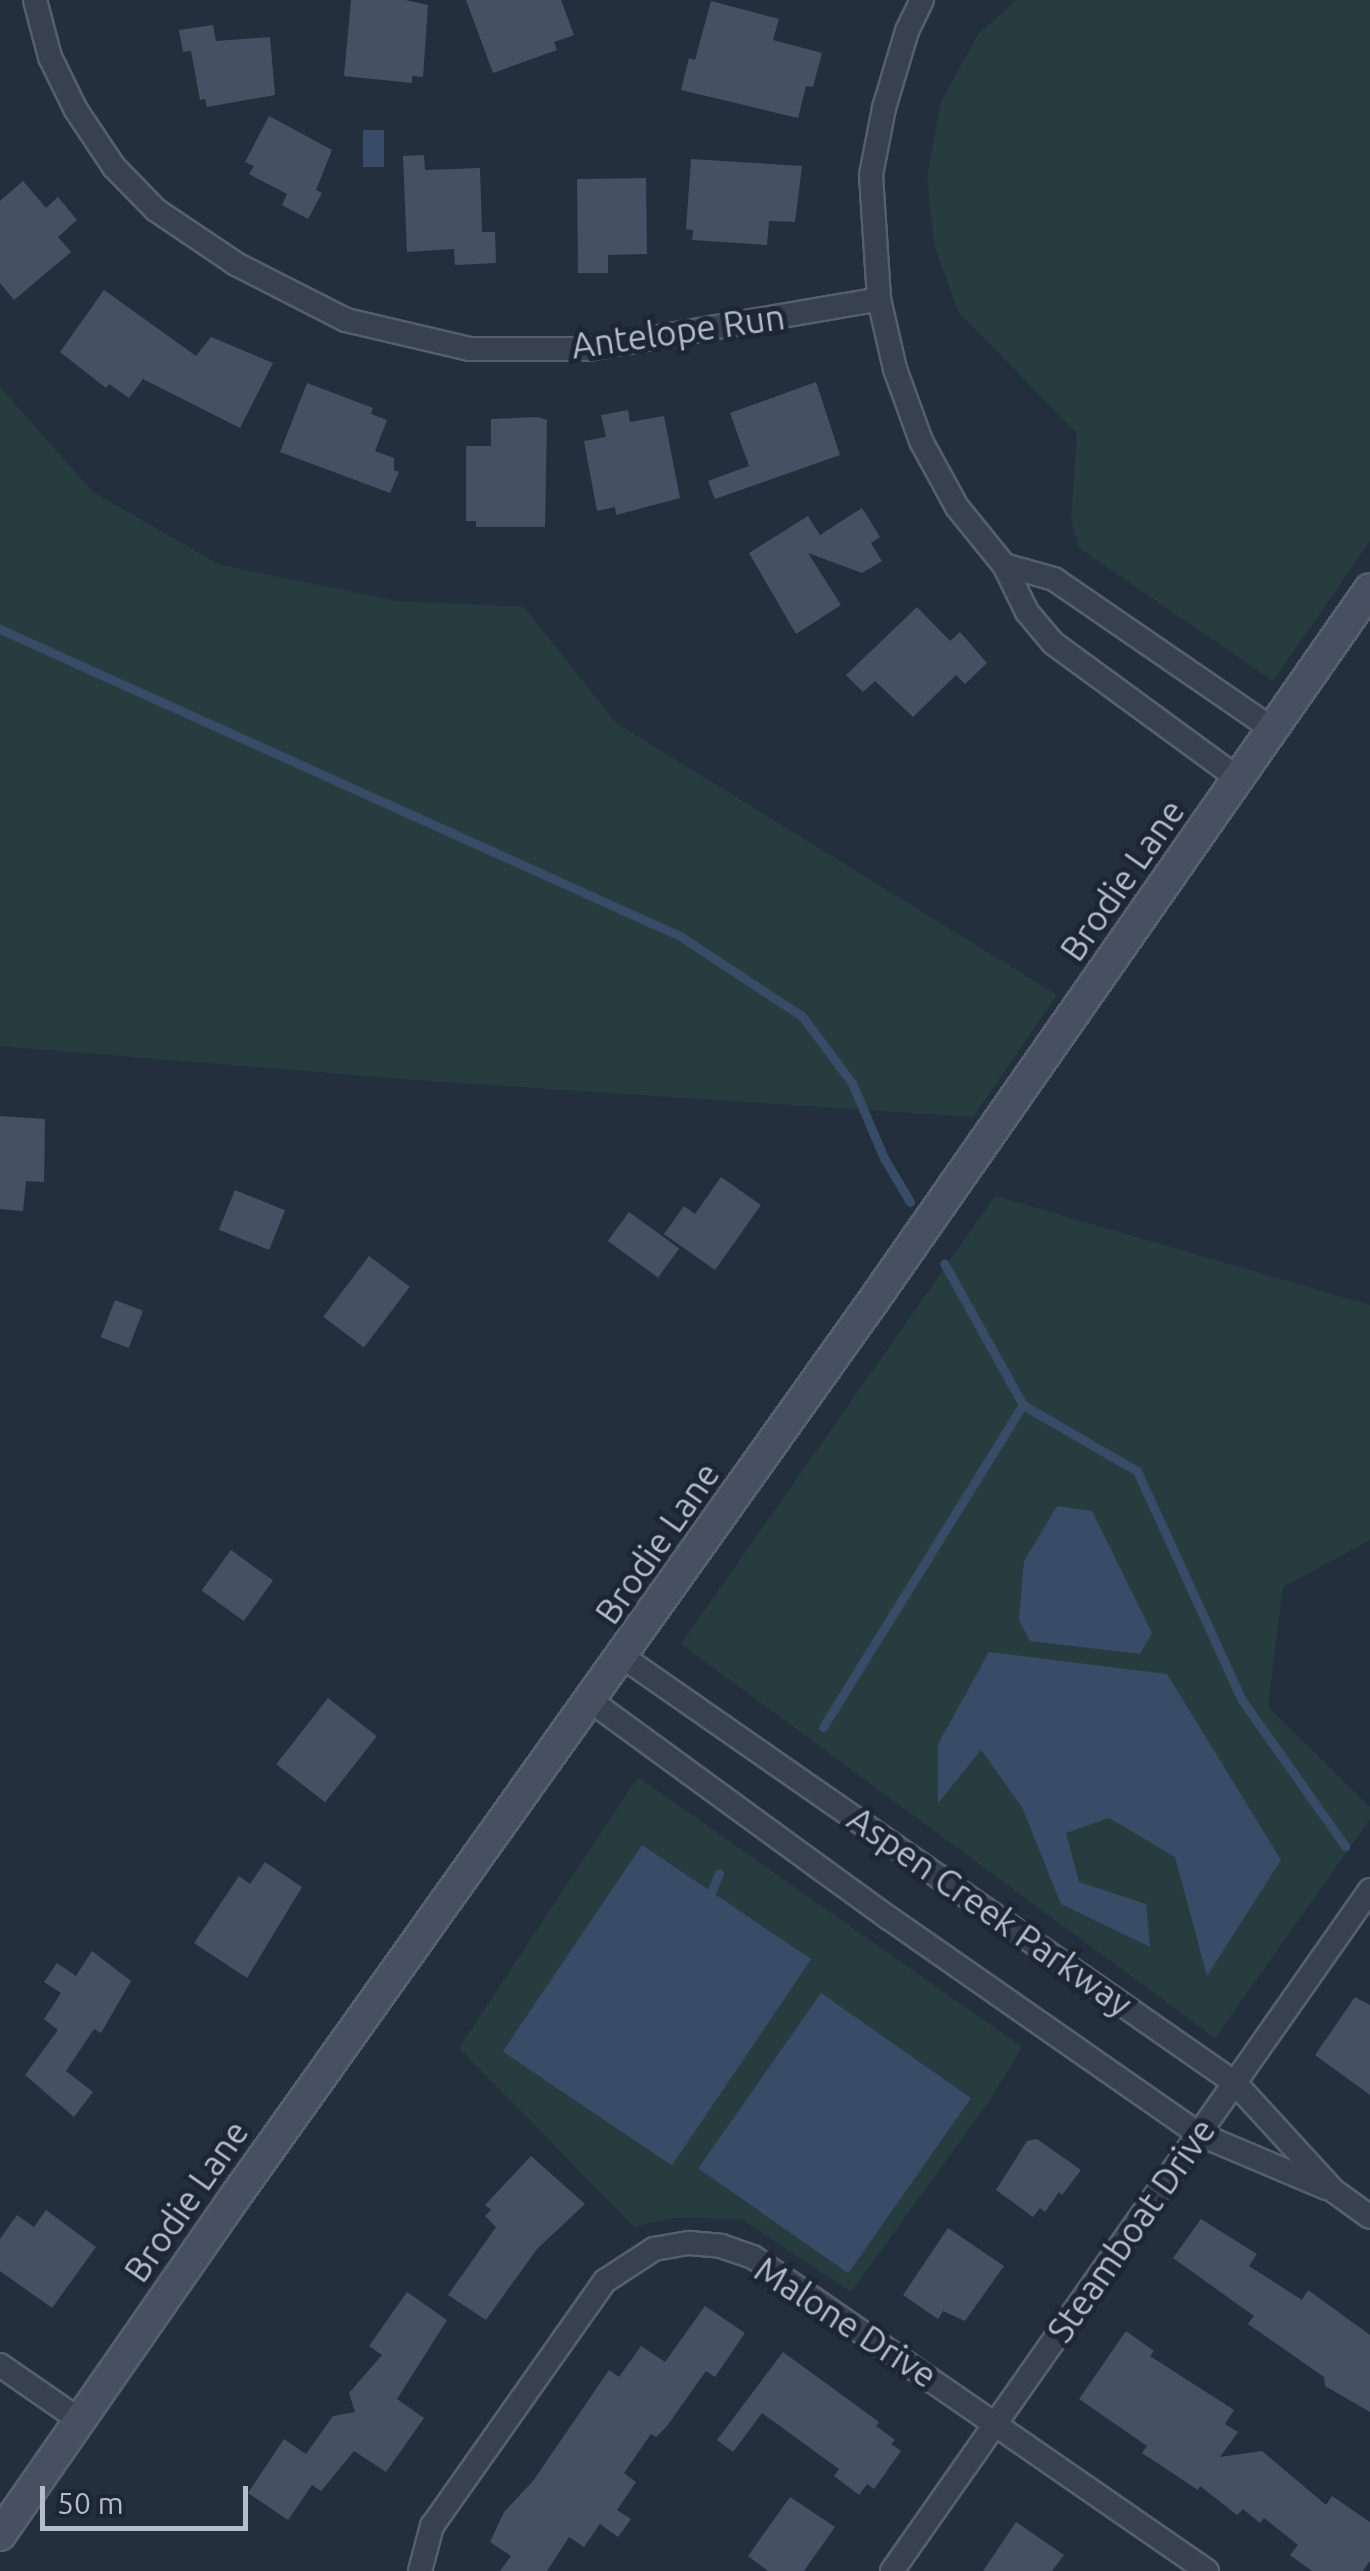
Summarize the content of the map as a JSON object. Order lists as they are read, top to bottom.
{
  "streets": {
    "main road": ["Brodie Lane"],
    "street": [
      "Antelope Run",
      "Aspen Creek Parkway",
      "Steamboat Drive",
      "Malone Drive"
    ]
  },
  "crossings": [
    ["Brodie Lane", "Aspen Creek Parkway"],
    ["Aspen Creek Parkway", "Steamboat Drive"],
    ["Steamboat Drive", "Malone Drive"]
  ],
  "scale_bar": "50 m"
}
